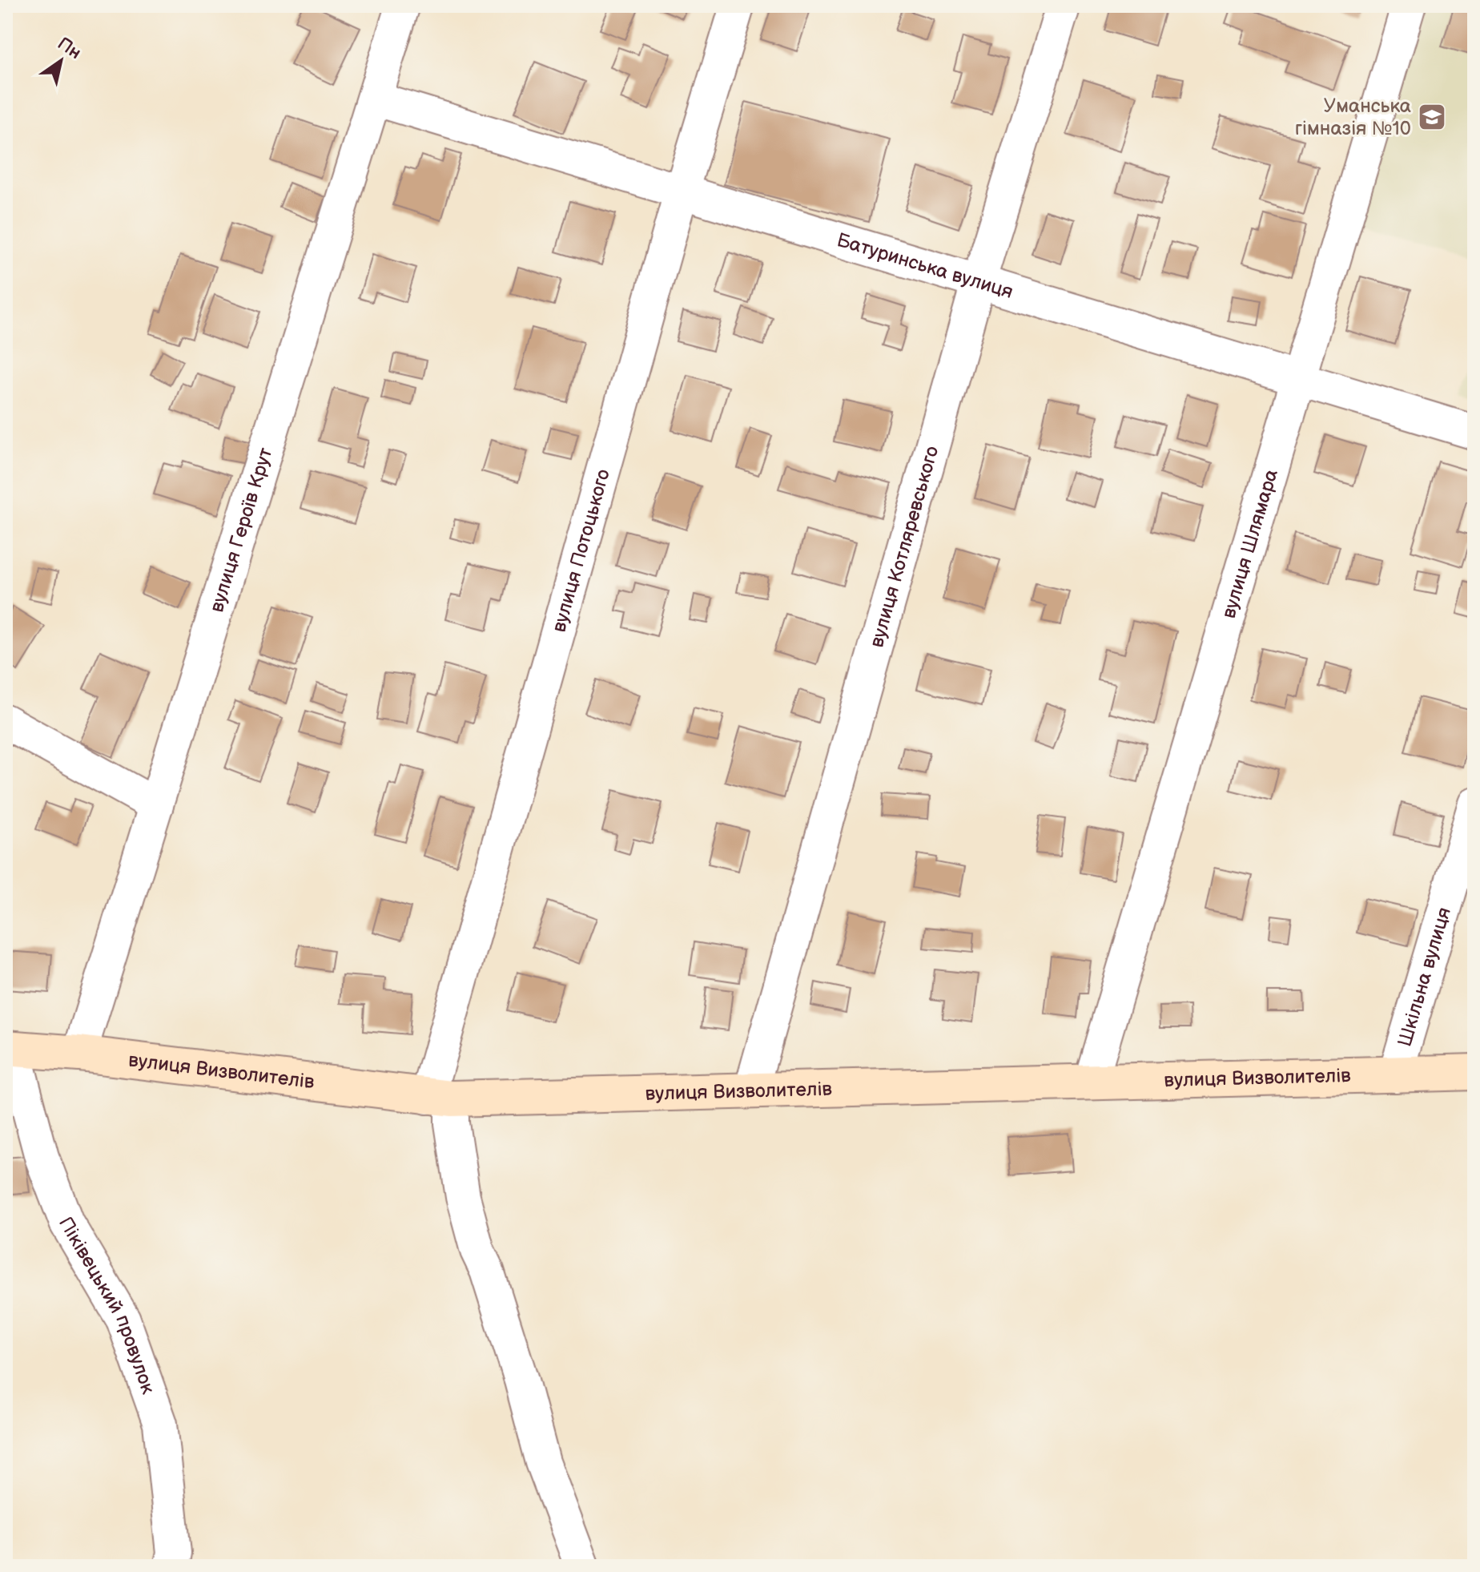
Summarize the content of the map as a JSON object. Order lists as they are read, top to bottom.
{
  "streets": {
    "main road": ["вулиця Визволителів"],
    "street": [
      "Батуринська вулиця",
      "вулиця Героїв Крут",
      "вулиця Шлямара",
      "вулиця Котляревського",
      "вулиця Потоцького",
      "Шкільна вулиця",
      "Піківецький провулок"
    ]
  },
  "crossings": [
    ["Батуринська вулиця", "вулиця Героїв Крут"],
    ["Батуринська вулиця", "вулиця Шлямара"],
    ["Батуринська вулиця", "вулиця Котляревського"],
    ["Батуринська вулиця", "вулиця Потоцького"],
    ["вулиця Героїв Крут", "вулиця Визволителів"],
    ["вулиця Шлямара", "вулиця Визволителів"],
    ["вулиця Котляревського", "вулиця Визволителів"],
    ["вулиця Потоцького", "вулиця Визволителів"],
    ["Шкільна вулиця", "вулиця Визволителів"],
    ["вулиця Визволителів", "Піківецький провулок"]
  ],
  "places": {
    "school or university": ["Уманська гімназія №10"]
  },
  "north": "top right"
}
